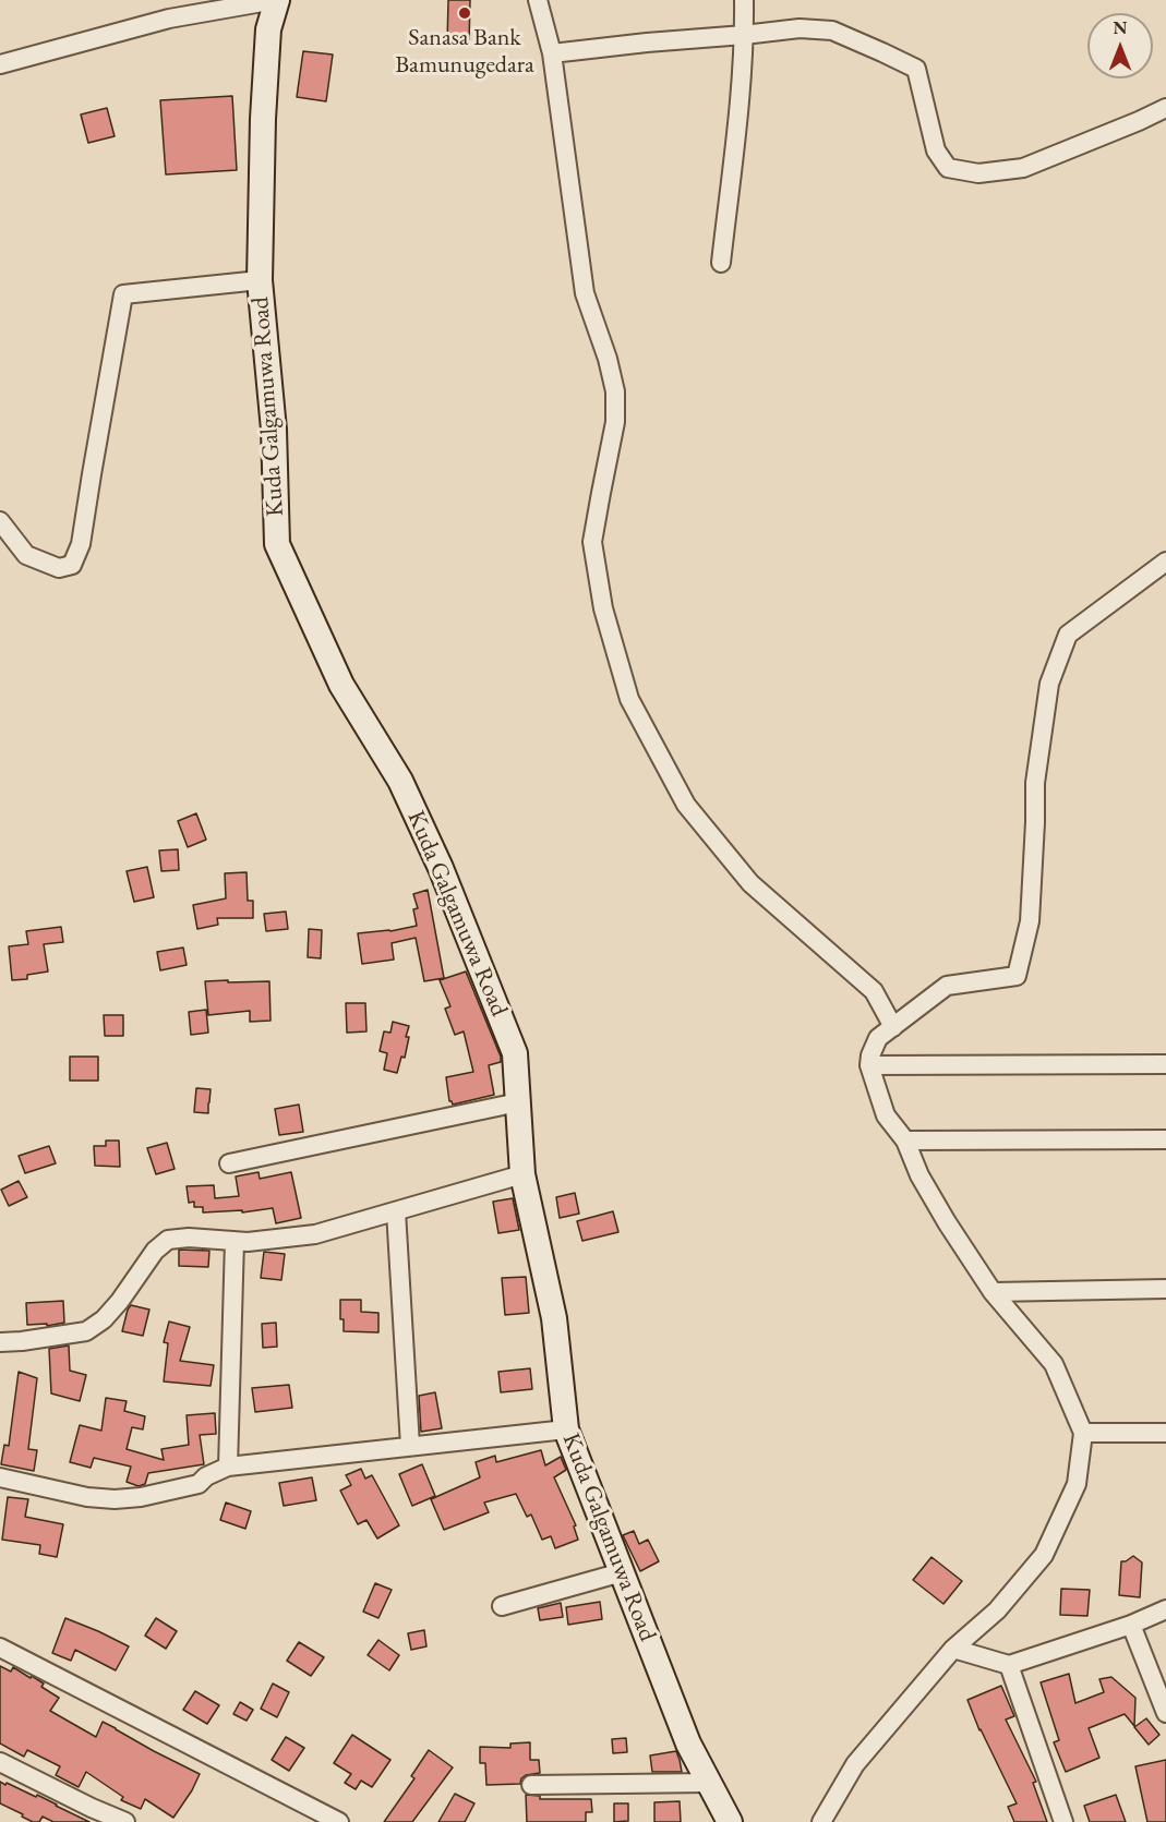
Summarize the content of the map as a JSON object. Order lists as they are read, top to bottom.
{
  "streets": {
    "street": ["Kuda Galgamuwa Road"]
  },
  "places": ["Sanasa Bank Bamunugedara"],
  "north": "top"
}
